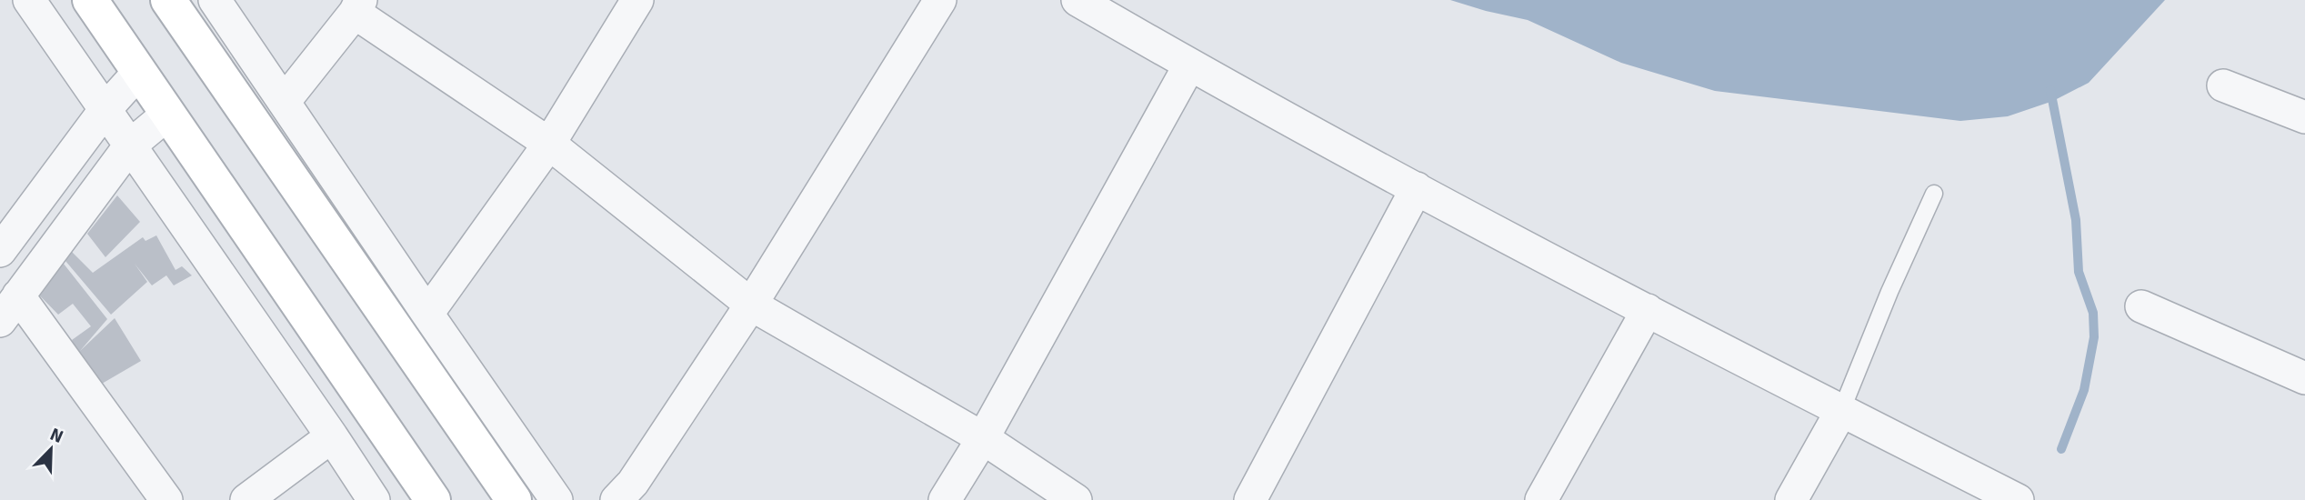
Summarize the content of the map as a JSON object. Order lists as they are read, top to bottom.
{
  "north": "top right"
}
